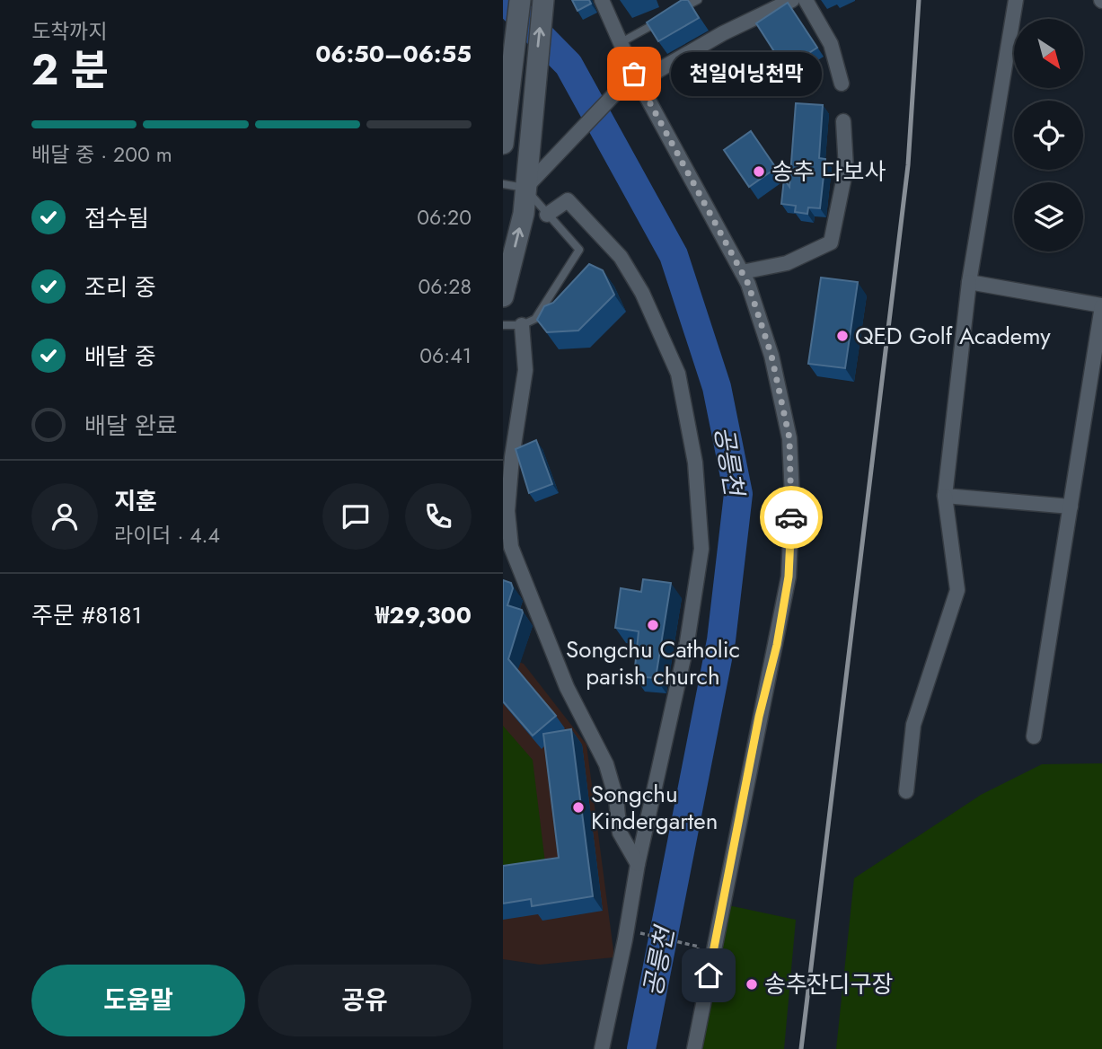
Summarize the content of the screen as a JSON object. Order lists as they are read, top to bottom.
{
  "water": ["공릉천"],
  "places": [
    "천일어닝천막",
    "송추 다보사",
    "QED Golf Academy",
    "Songchu Catholic parish church",
    "Songchu Kindergarten",
    "송추잔디구장"
  ],
  "north": "bottom right",
  "page": {
    "heading": ["2 분", "도착까지", "06:50–06:55"],
    "panel": [
      "지훈",
      "라이더 · 4.4",
      "주문 #8181",
      "₩29,300"
    ],
    "bubble": "천일어닝천막",
    "bar": "배달 중 · 200 m",
    "list": [
      ["접수됨", "06:20"],
      ["조리 중", "06:28"],
      ["배달 중", "06:41"],
      "배달 완료"
    ],
    "buttons": ["도움말", "공유"]
  }
}
